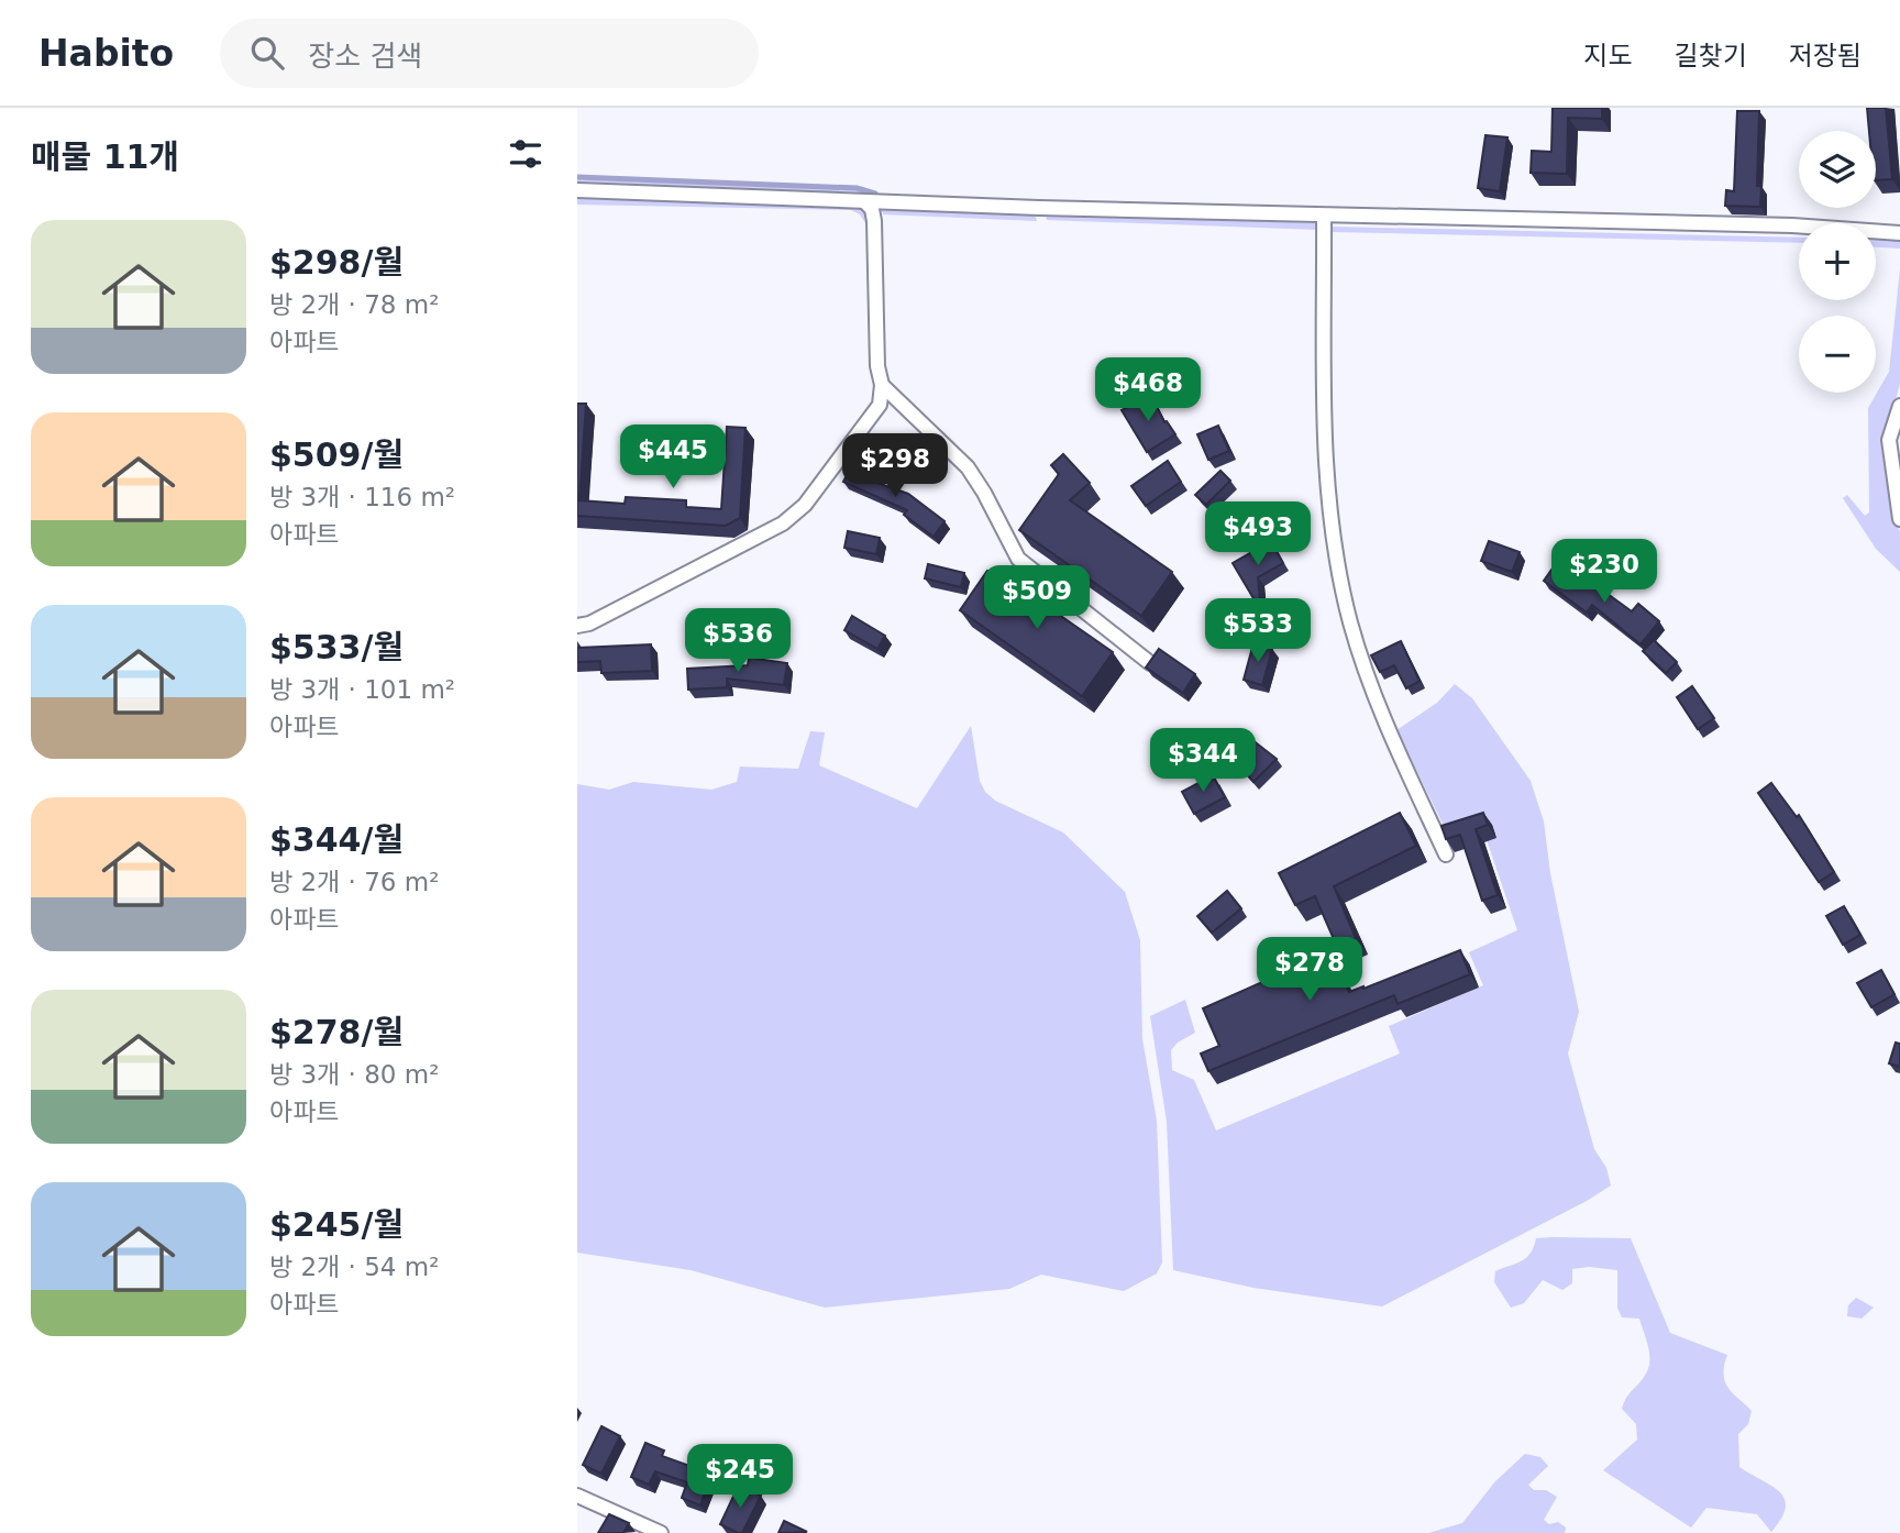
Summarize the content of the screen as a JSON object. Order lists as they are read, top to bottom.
{
  "page": {
    "header": "Habito",
    "search": "장소 검색",
    "nav": ["지도", "길찾기", "저장됨"],
    "heading": "매물 11개",
    "map_buttons": ["+", "−"],
    "list": [
      {
        "name": "$298/월",
        "note": "방 2개 · 78 m² · 아파트"
      },
      {
        "name": "$509/월",
        "note": "방 3개 · 116 m² · 아파트"
      },
      {
        "name": "$533/월",
        "note": "방 3개 · 101 m² · 아파트"
      },
      {
        "name": "$344/월",
        "note": "방 2개 · 76 m² · 아파트"
      },
      {
        "name": "$278/월",
        "note": "방 3개 · 80 m² · 아파트"
      },
      {
        "name": "$245/월",
        "note": "방 2개 · 54 m² · 아파트"
      }
    ],
    "price": [
      "$468",
      "$445",
      "$298",
      "$493",
      "$230",
      "$509",
      "$533",
      "$536",
      "$344",
      "$278",
      "$245"
    ]
  }
}
